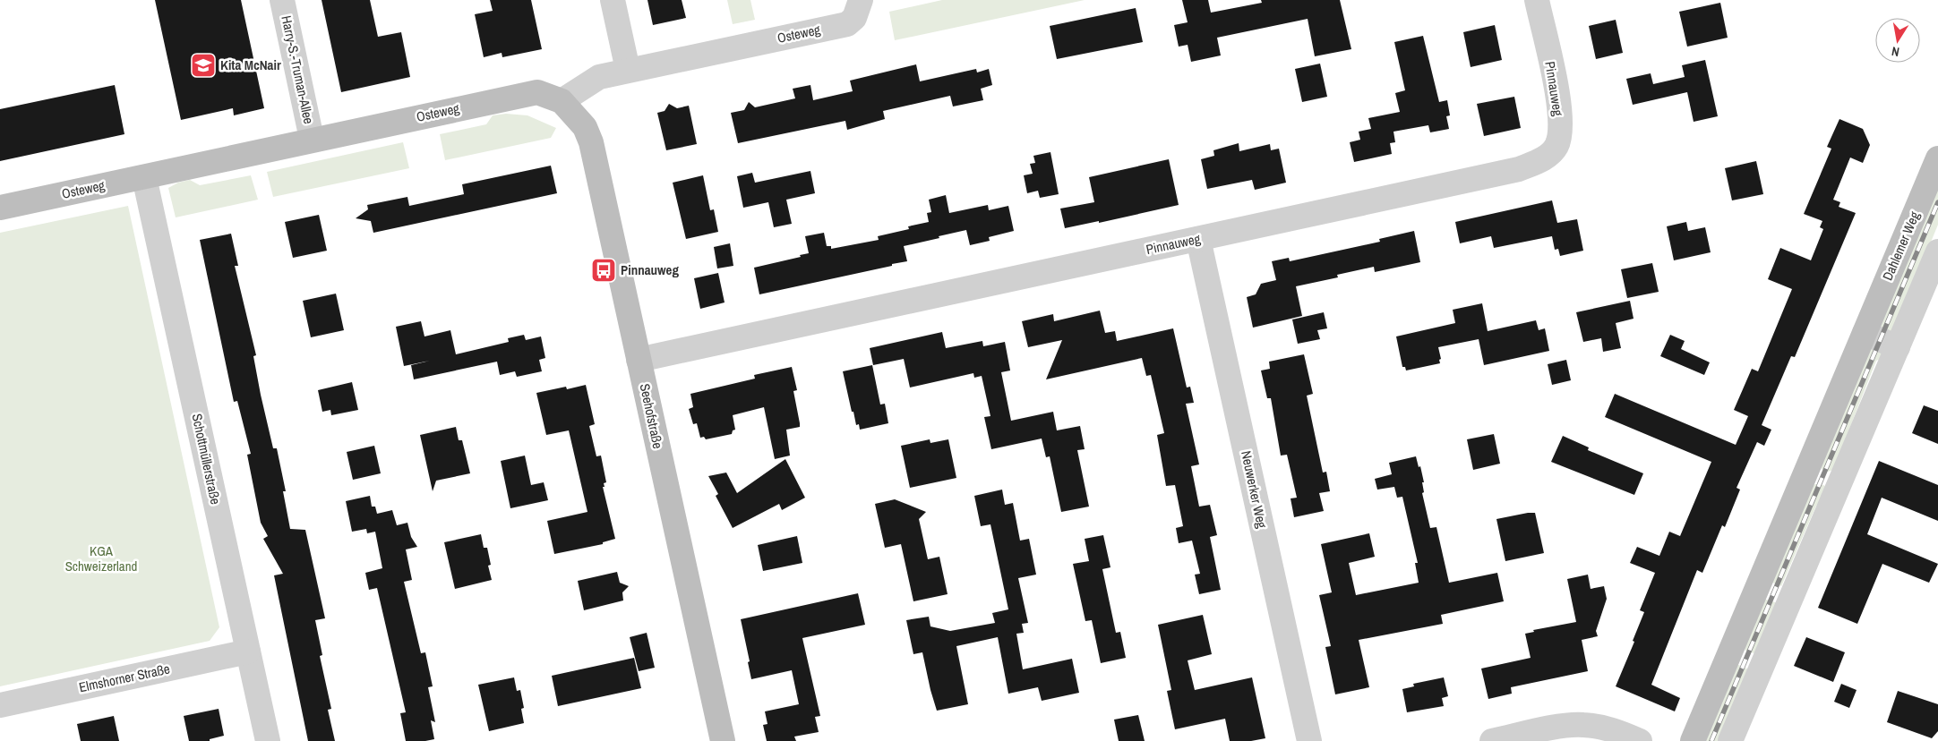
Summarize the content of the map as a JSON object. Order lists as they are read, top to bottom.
{
  "streets": {
    "street": [
      "Osteweg",
      "Harry-S.-Truman-Allee",
      "Pinnauweg",
      "Dahlemer Weg",
      "Seehofstraße",
      "Schottmüllerstraße",
      "Neuwerker Weg",
      "Elmshorner Straße"
    ]
  },
  "crossings": [
    ["Osteweg", "Harry-S.-Truman-Allee"],
    ["Osteweg", "Seehofstraße"],
    ["Osteweg", "Schottmüllerstraße"],
    ["Pinnauweg", "Seehofstraße"],
    ["Pinnauweg", "Neuwerker Weg"],
    ["Schottmüllerstraße", "Elmshorner Straße"]
  ],
  "parks": ["KGA Schweizerland"],
  "places": {
    "school or university": ["Kita McNair"],
    "bus stop": ["Pinnauweg"]
  },
  "north": "bottom"
}
